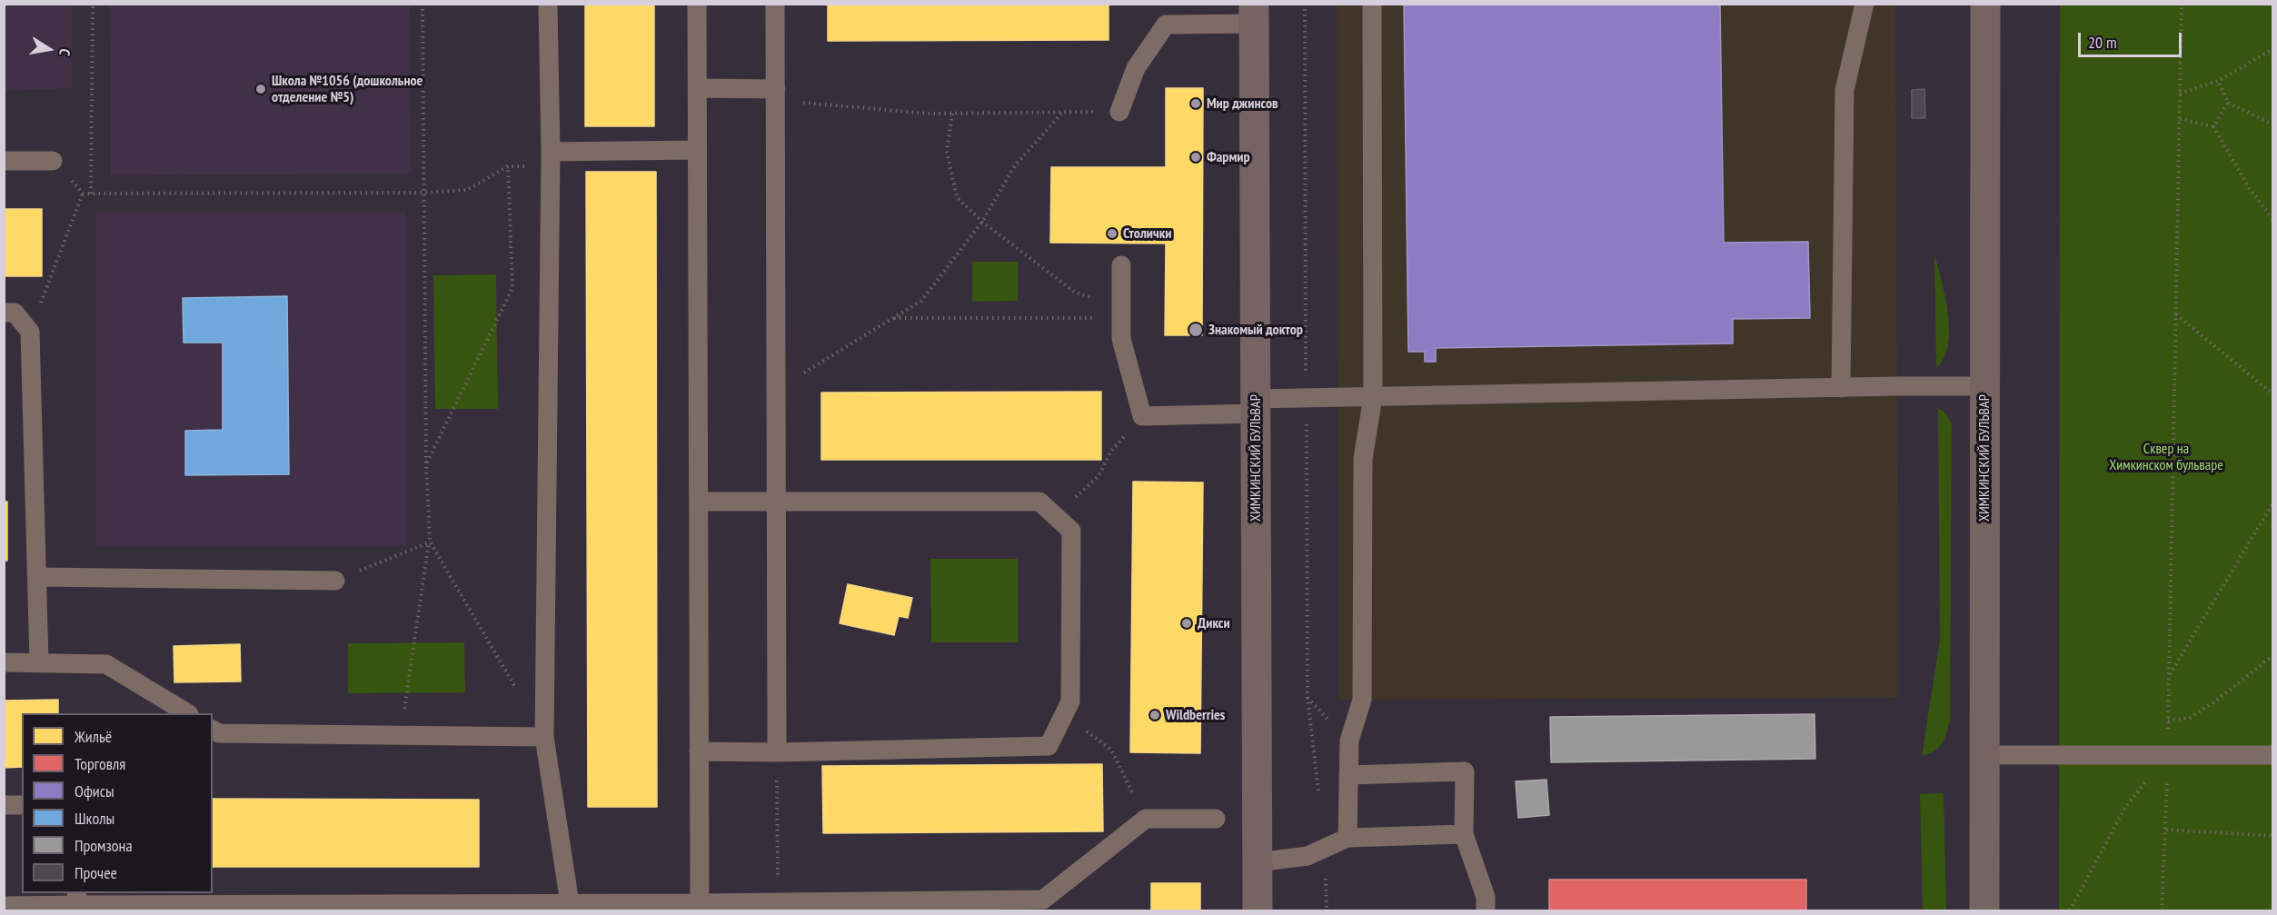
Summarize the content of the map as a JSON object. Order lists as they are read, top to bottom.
{
  "streets": {
    "main road": ["ХИМКИНСКИЙ БУЛЬВАР"]
  },
  "parks": ["Сквер на Химкинском бульваре"],
  "places": [
    "Школа №1056 (дошкольное отделение №5)",
    "Мир джинсов",
    "Фармир",
    "Столички",
    "Знакомый доктор",
    "Дикси",
    "Wildberries"
  ],
  "legend": [
    "Жильё",
    "Торговля",
    "Офисы",
    "Школы",
    "Промзона",
    "Прочее"
  ],
  "scale_bar": "20 m",
  "north": "right"
}
